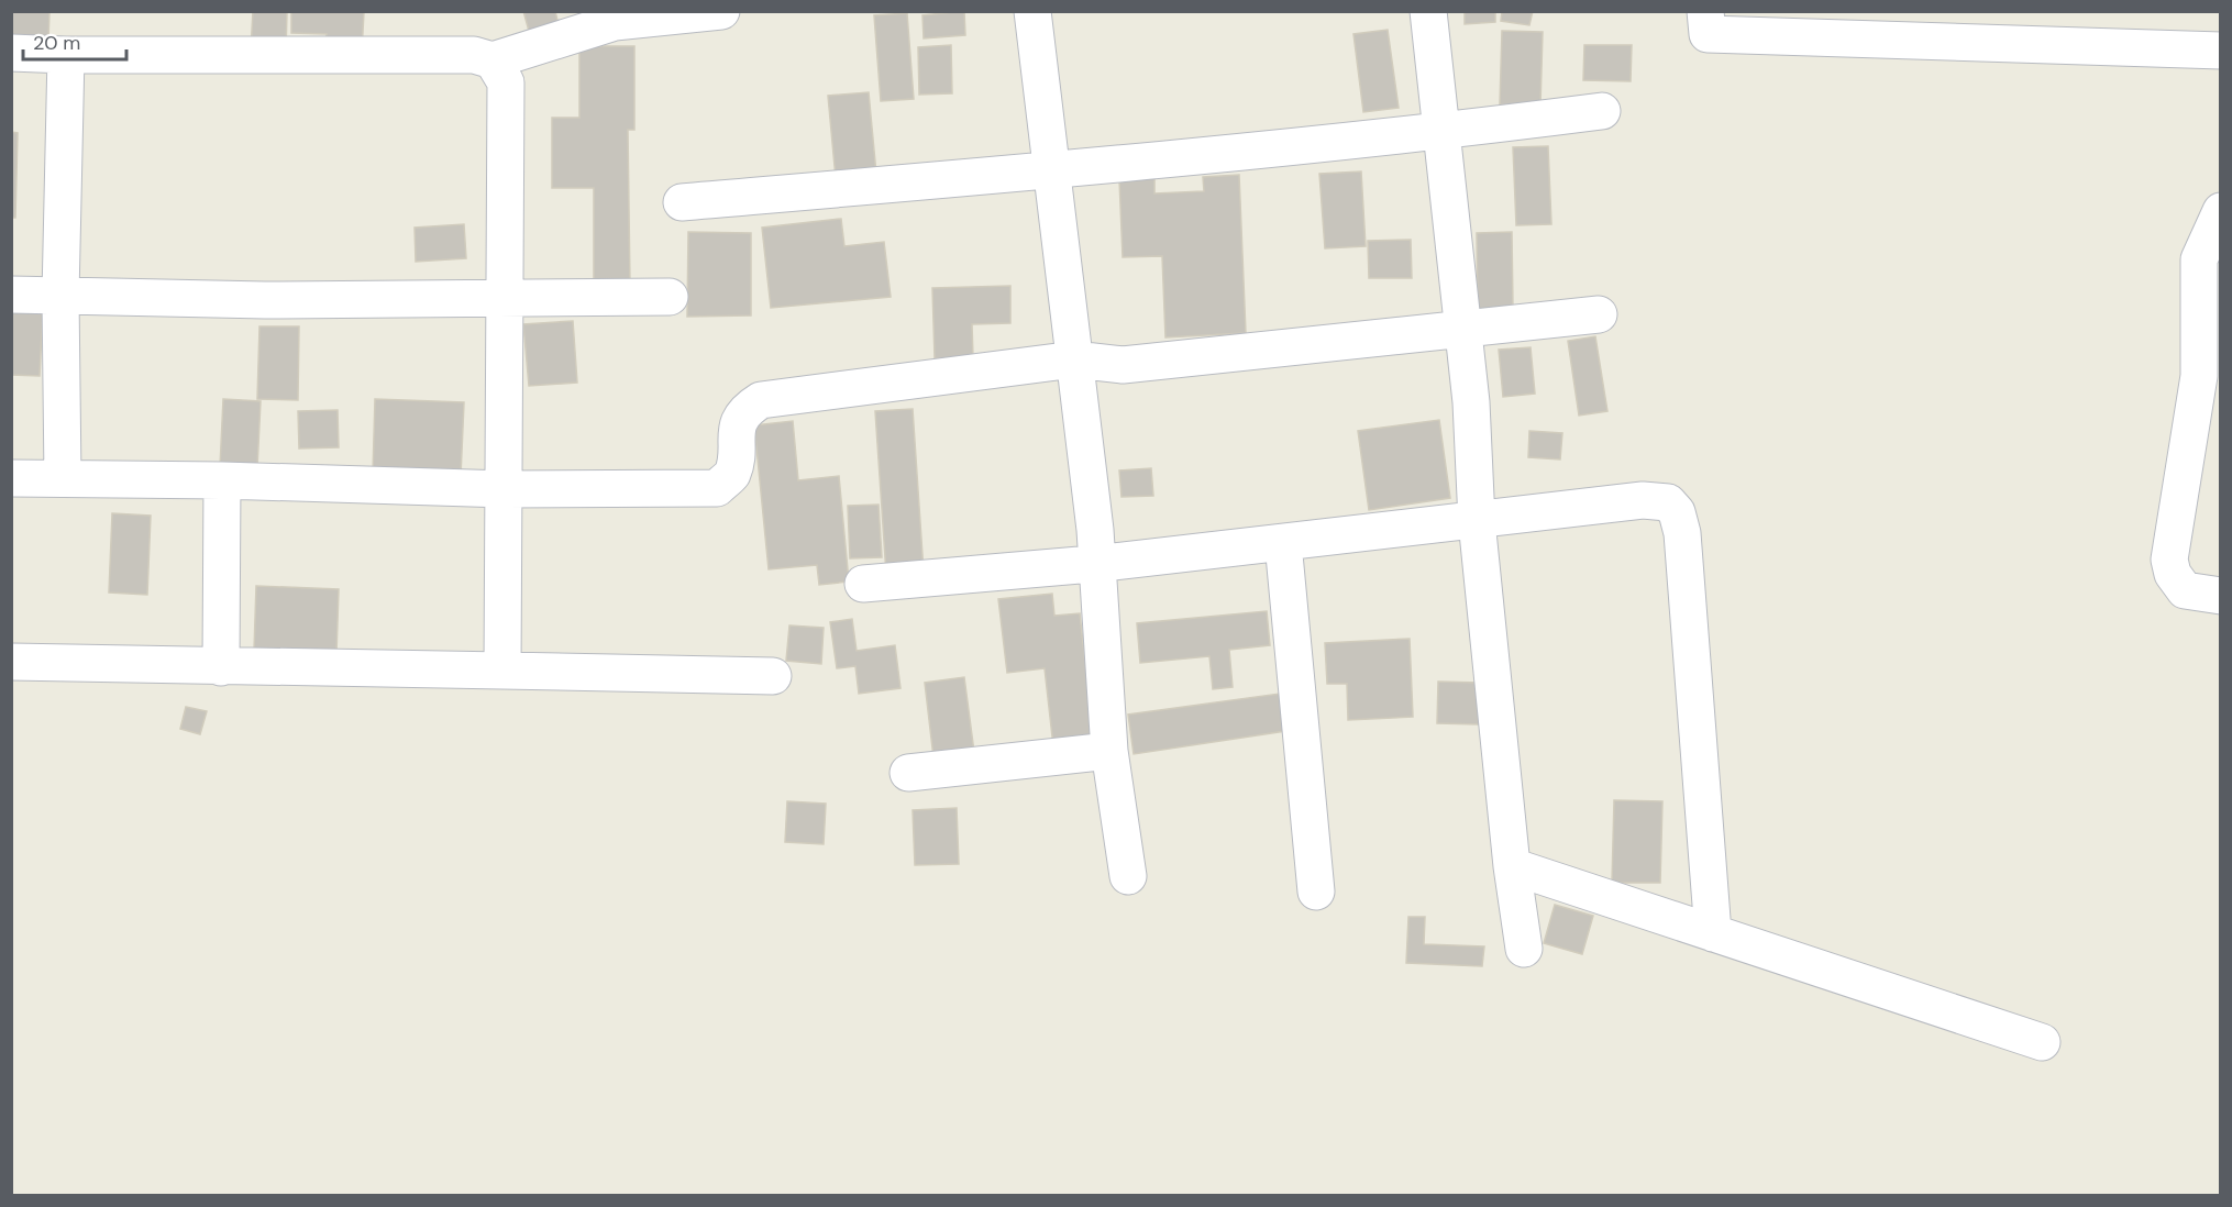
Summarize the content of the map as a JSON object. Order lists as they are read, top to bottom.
{
  "scale_bar": "20 m"
}
